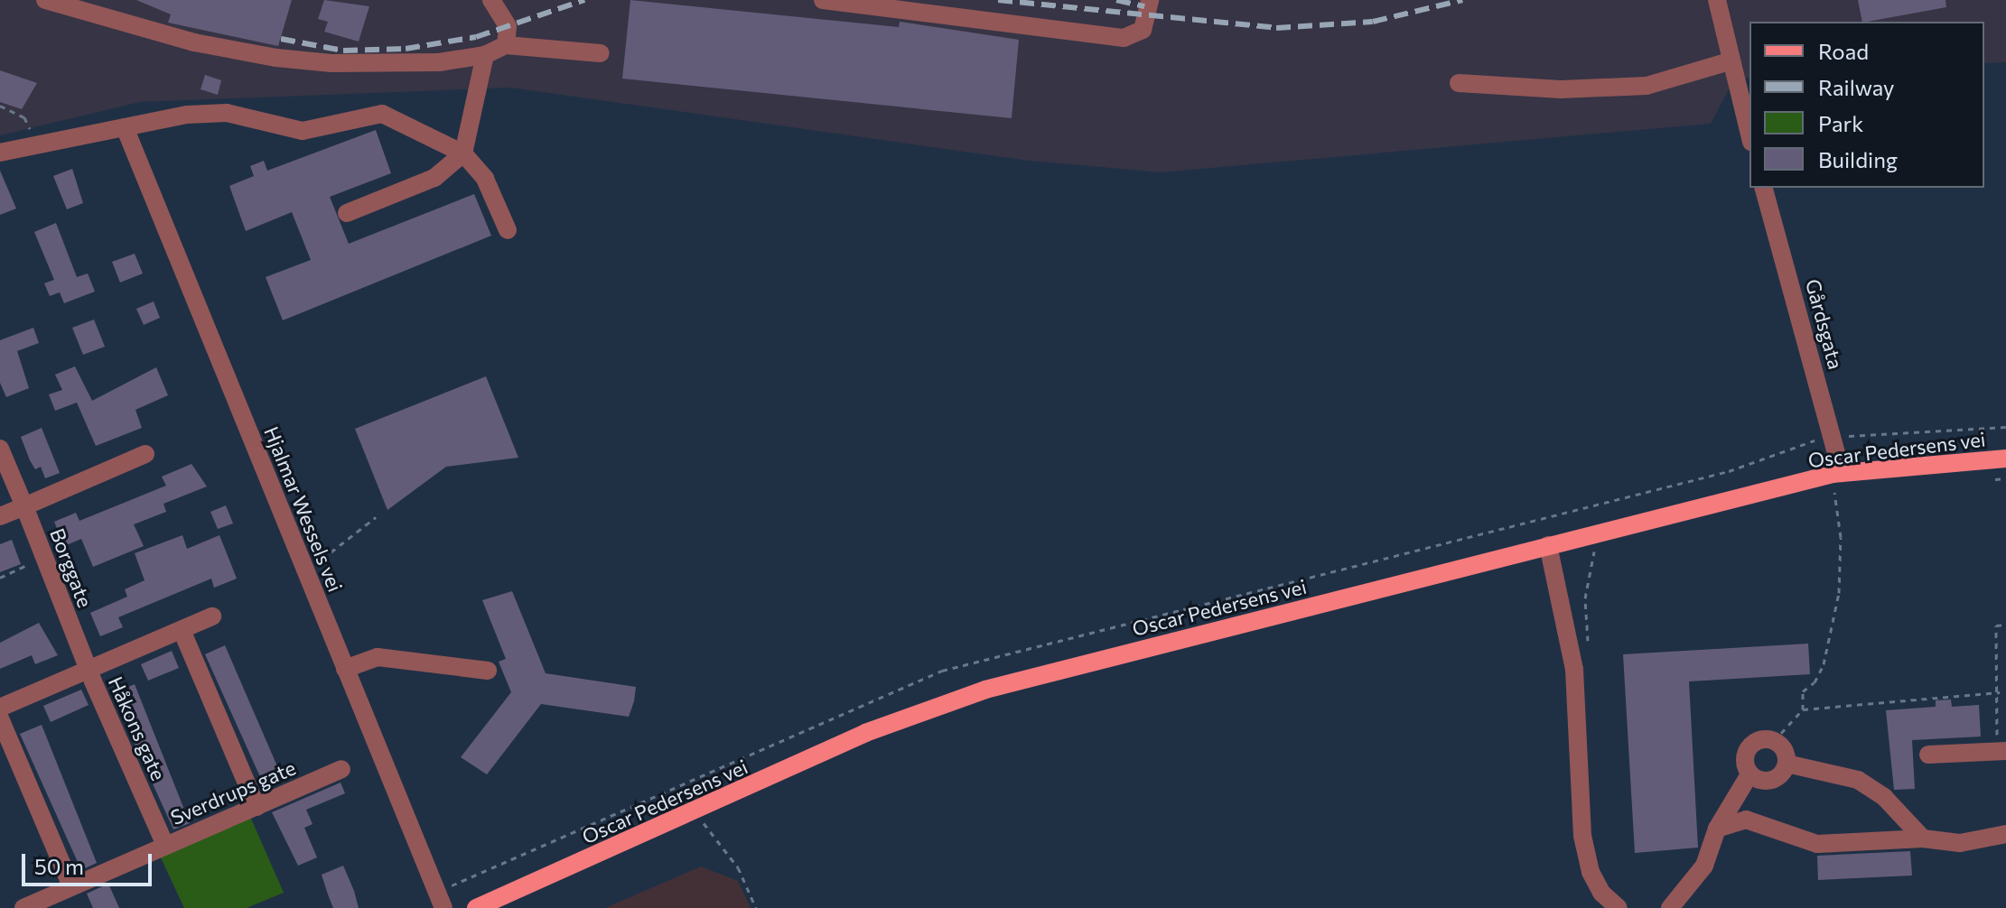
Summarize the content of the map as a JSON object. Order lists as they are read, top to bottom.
{
  "streets": {
    "main road": ["Oscar Pedersens vei"],
    "street": [
      "Gårdsgata",
      "Hjalmar Wessels vei",
      "Borggate",
      "Håkons gate",
      "Sverdrups gate"
    ]
  },
  "crossings": [
    ["Gårdsgata", "Oscar Pedersens vei"],
    ["Borggate", "Håkons gate"],
    ["Håkons gate", "Sverdrups gate"]
  ],
  "legend": [
    "Road",
    "Railway",
    "Park",
    "Building"
  ],
  "scale_bar": "50 m"
}
